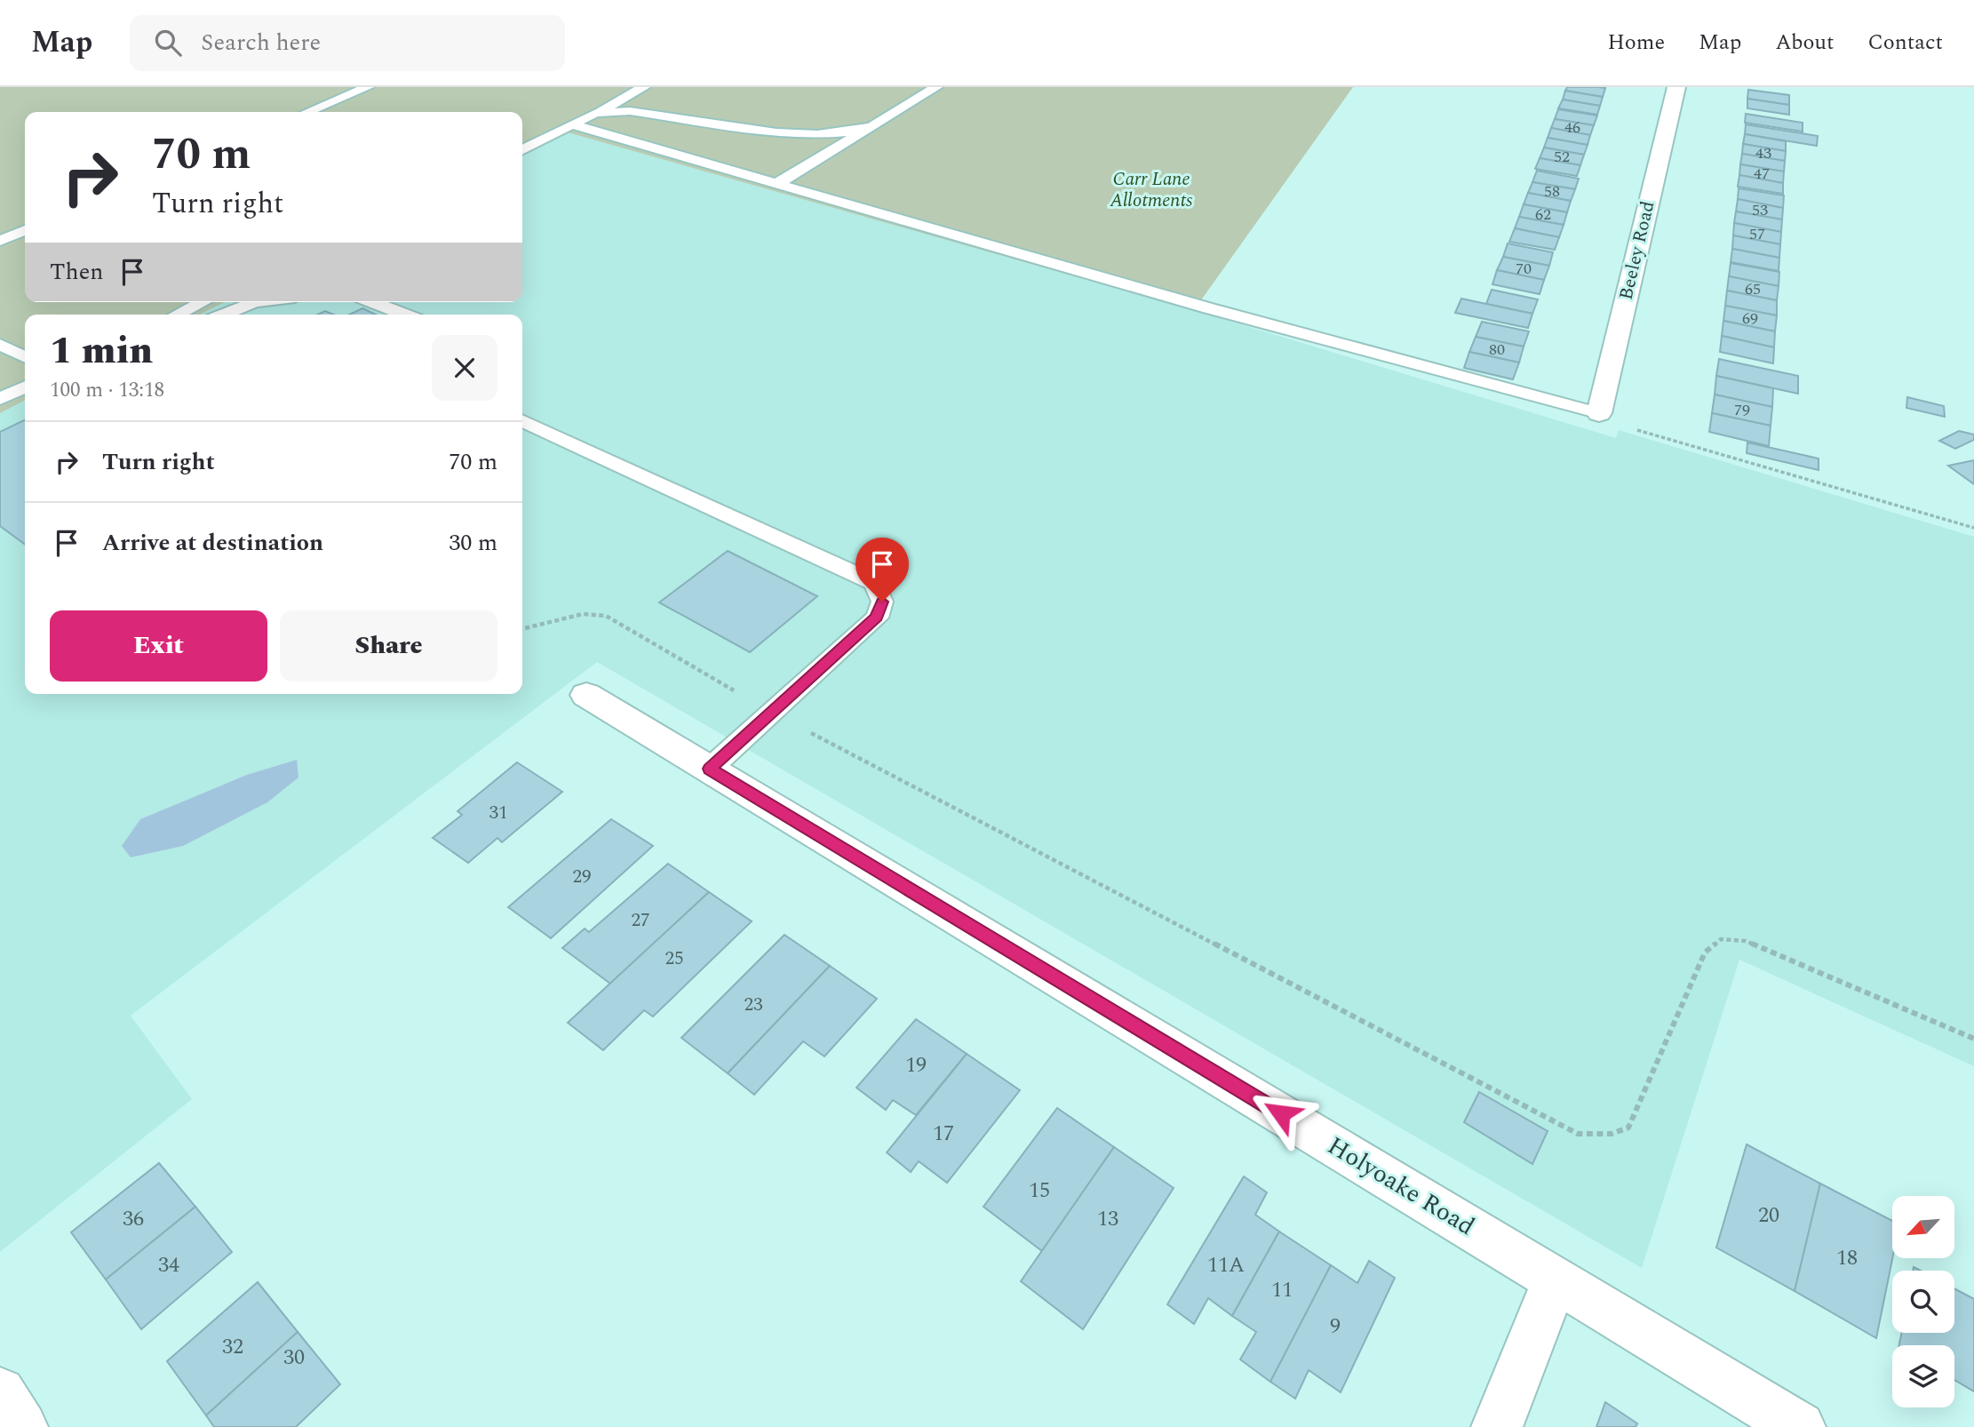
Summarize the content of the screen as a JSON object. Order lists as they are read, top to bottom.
{
  "streets": {
    "street": ["Beeley Road", "Holyoake Road"]
  },
  "parks": ["Carr Lane Allotments"],
  "house_numbers": [
    "46",
    "43",
    "52",
    "47",
    "58",
    "53",
    "62",
    "57",
    "70",
    "65",
    "69",
    "80",
    "79",
    "31",
    "29",
    "27",
    "25",
    "23",
    "19",
    "17",
    "15",
    "20",
    "36",
    "13",
    "18",
    "34",
    "11A",
    "11",
    "9",
    "32",
    "30"
  ],
  "north": "bottom left",
  "page": {
    "header": "Map",
    "search": "Search here",
    "nav": [
      "Home",
      "Map",
      "About",
      "Contact"
    ],
    "turn": ["70 m", "Turn right"],
    "then": "Then",
    "heading": ["1 min", "100 m · 13:18"],
    "list": [
      {
        "name": "Turn right",
        "value": "70 m"
      },
      {
        "name": "Arrive at destination",
        "value": "30 m"
      }
    ],
    "buttons": ["Exit", "Share"]
  }
}
